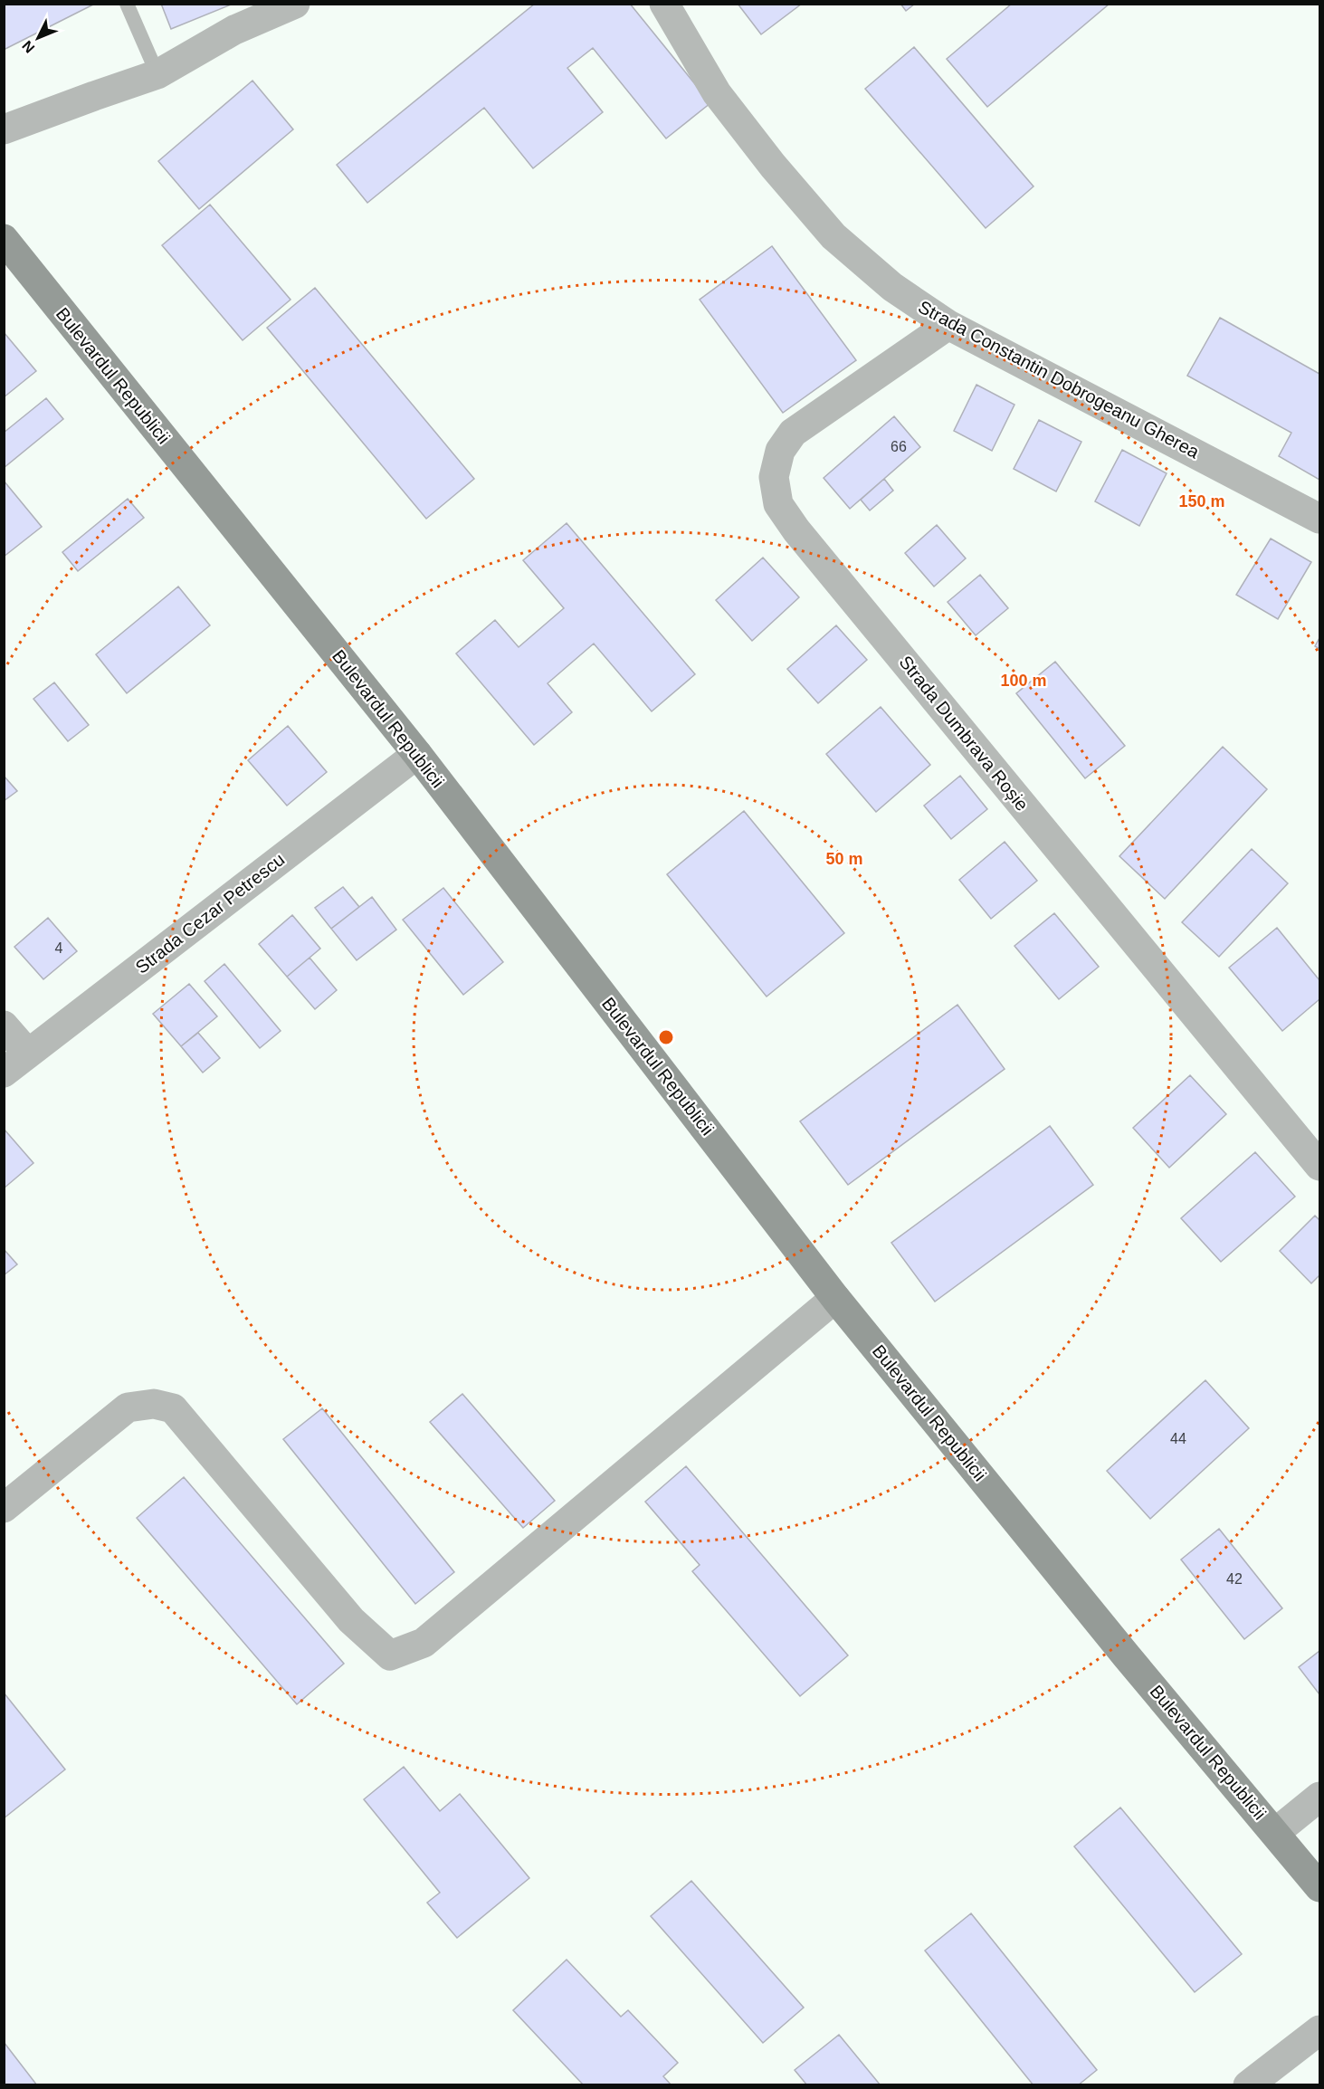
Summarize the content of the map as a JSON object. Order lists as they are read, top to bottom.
{
  "streets": {
    "main road": ["Bulevardul Republicii"],
    "street": ["Strada Constantin Dobrogeanu Gherea", "Strada Dumbrava Roșie", "Strada Cezar Petrescu"]
  },
  "crossings": [
    ["Bulevardul Republicii", "Strada Cezar Petrescu"],
    ["Strada Constantin Dobrogeanu Gherea", "Strada Dumbrava Roșie"]
  ],
  "house_numbers": [
    "66",
    "4",
    "44",
    "42"
  ],
  "north": "bottom left",
  "rings": ["150 m", "100 m", "50 m"]
}
